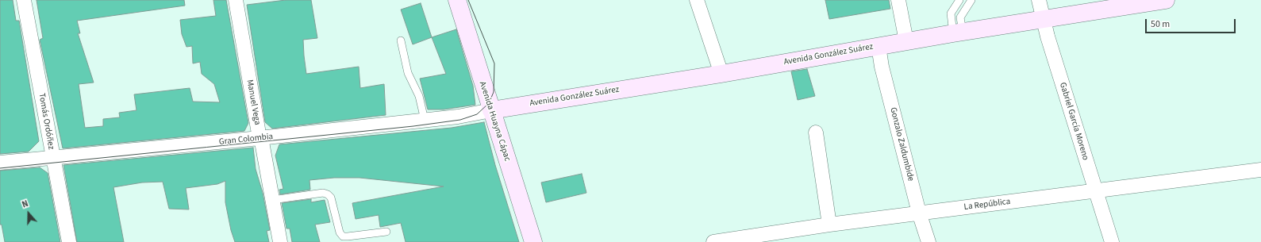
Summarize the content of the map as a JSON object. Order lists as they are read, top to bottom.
{
  "streets": {
    "main road": ["Avenida González Suárez", "Avenida Huayna Cápac"],
    "street": [
      "Manuel Vega",
      "Tomás Ordóñez",
      "Gabriel García Moreno",
      "Gran Colombia",
      "Gonzalo Zaldumbide",
      "La República"
    ]
  },
  "crossings": [
    ["Avenida González Suárez", "Avenida Huayna Cápac"],
    ["Avenida González Suárez", "Gabriel García Moreno"],
    ["Avenida González Suárez", "Gran Colombia"],
    ["Avenida González Suárez", "Gonzalo Zaldumbide"],
    ["Manuel Vega", "Gran Colombia"],
    ["Tomás Ordóñez", "Gran Colombia"],
    ["Avenida Huayna Cápac", "Gran Colombia"],
    ["Gabriel García Moreno", "La República"],
    ["Gonzalo Zaldumbide", "La República"]
  ],
  "scale_bar": "50 m",
  "north": "top"
}
